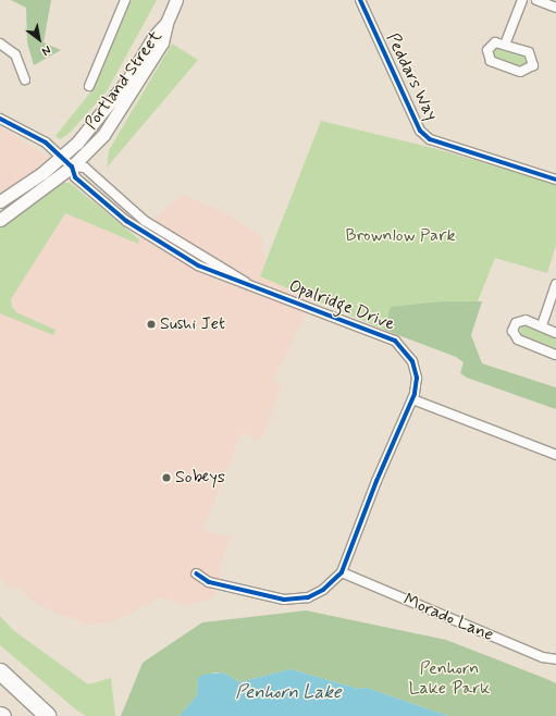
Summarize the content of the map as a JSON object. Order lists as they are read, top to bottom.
{
  "streets": {
    "main road": ["Portland Street"],
    "street": ["Peddars Way", "Opalridge Drive", "Morado Lane"]
  },
  "crossings": [
    ["Portland Street", "Opalridge Drive"],
    ["Opalridge Drive", "Morado Lane"]
  ],
  "water": ["Penhorn Lake"],
  "parks": ["Brownlow Park", "Penhorn Lake Park"],
  "places": ["Sushi Jet", "Sobeys"],
  "north": "bottom right"
}
